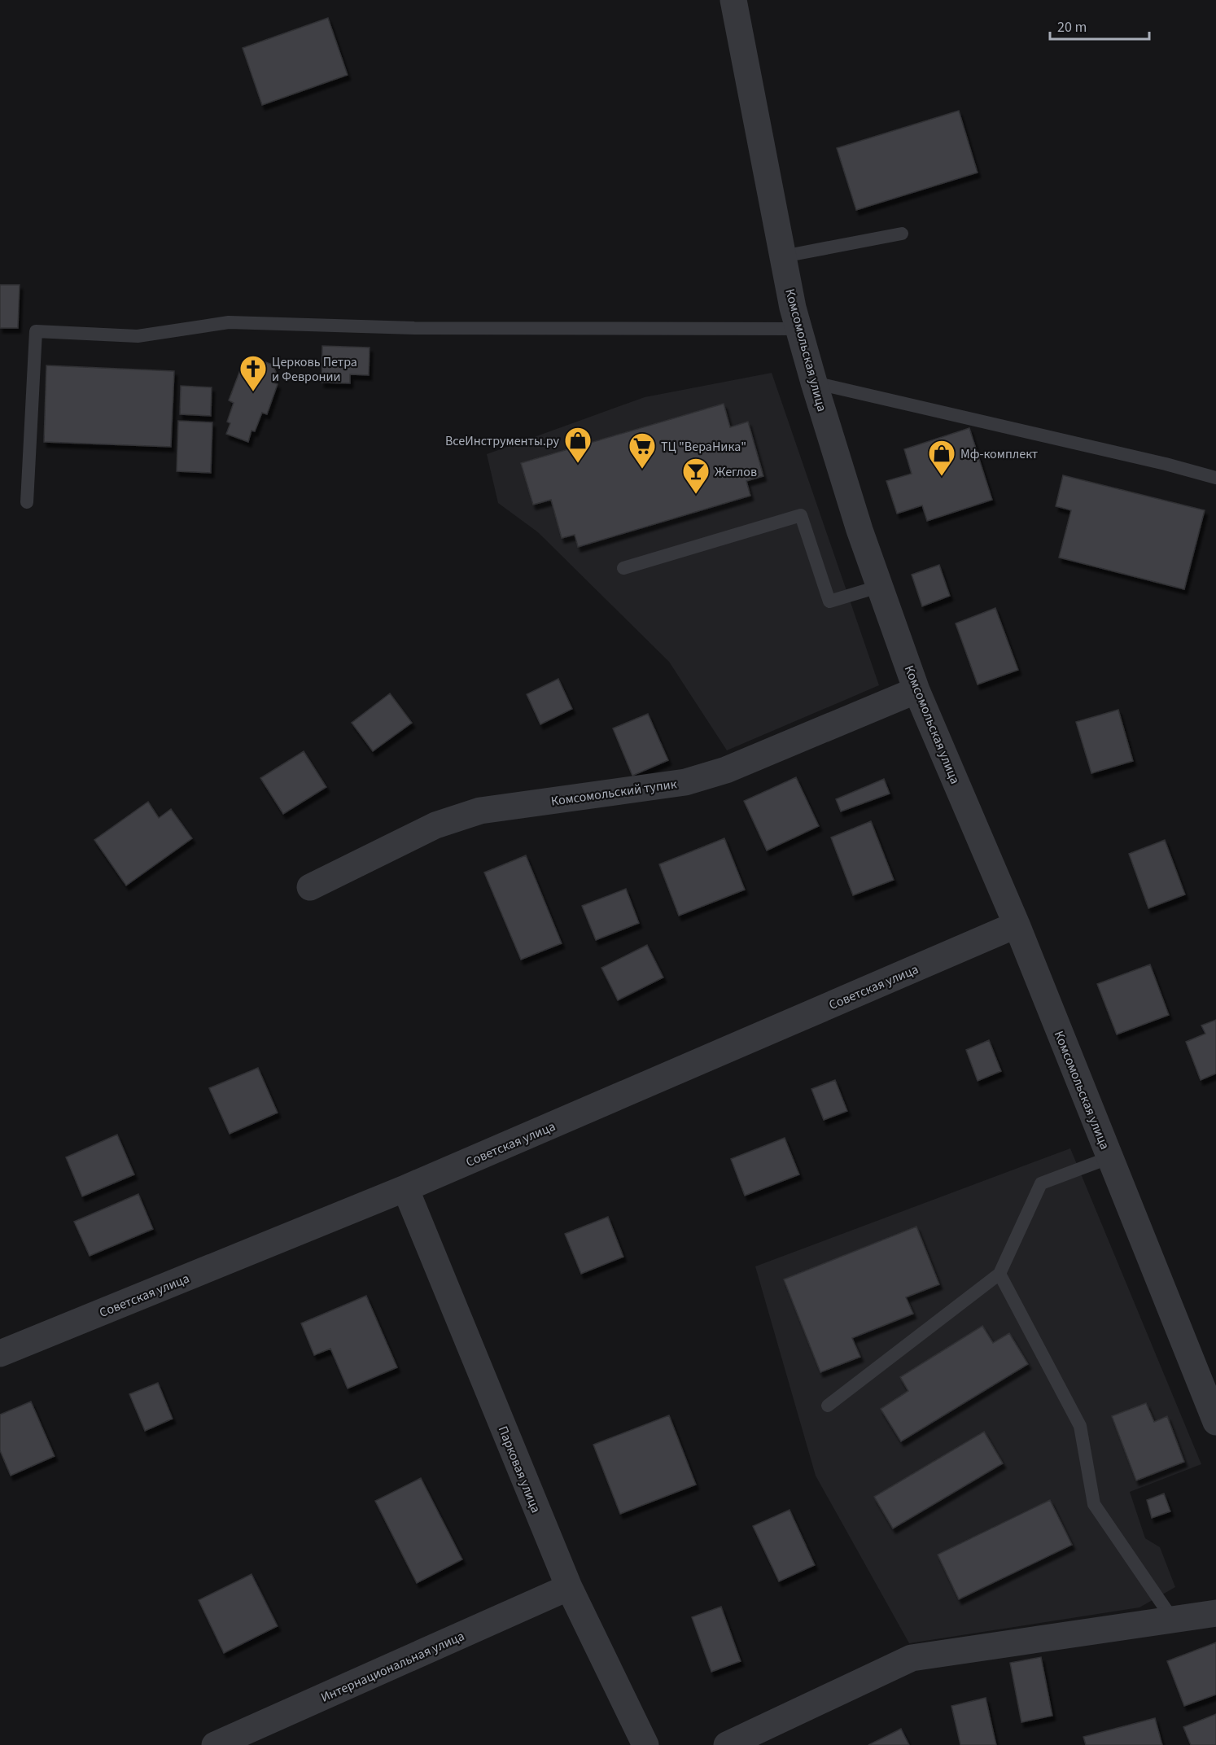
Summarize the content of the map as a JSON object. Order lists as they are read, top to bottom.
{
  "streets": {
    "street": [
      "Комсомольская улица",
      "Комсомольский тупик",
      "Советская улица",
      "Парковая улица",
      "Интернациональная улица"
    ]
  },
  "crossings": [
    ["Комсомольская улица", "Комсомольский тупик"],
    ["Комсомольская улица", "Советская улица"],
    ["Советская улица", "Парковая улица"],
    ["Парковая улица", "Интернациональная улица"]
  ],
  "places": {
    "church": ["Церковь Петра и Февронии"],
    "shop": ["ВсеИнструменты.ру", "Мф-комплект"],
    "supermarket": ["ТЦ \"ВераНика\""],
    "bar": ["Жеглов"]
  },
  "scale_bar": "20 m"
}
